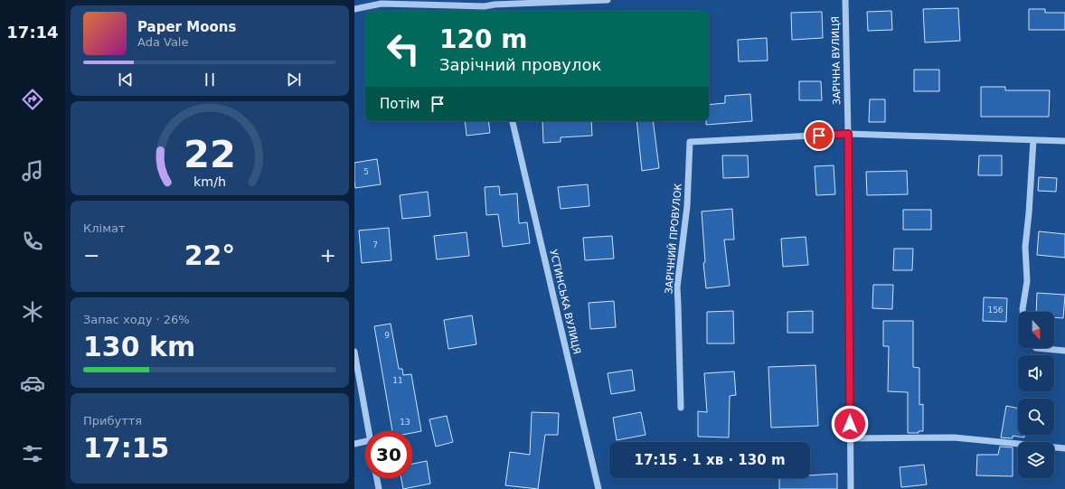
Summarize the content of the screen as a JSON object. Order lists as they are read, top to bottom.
{
  "streets": {
    "street": ["ЗАРІЧНА ВУЛИЦЯ", "ЗАРІЧНИЙ ПРОВУЛОК", "УСТИНСЬКА ВУЛИЦЯ"]
  },
  "crossings": [
    ["ЗАРІЧНА ВУЛИЦЯ", "ЗАРІЧНИЙ ПРОВУЛОК"]
  ],
  "house_numbers": [
    "5",
    "7",
    "156",
    "9",
    "11",
    "13"
  ],
  "north": "bottom",
  "page": {
    "tabs": "17:14",
    "turn": ["120 m", "Зарічний провулок"],
    "song": ["Paper Moons", "Ada Vale"],
    "then": "Потім",
    "tile": [
      "Клімат",
      ["Запас ходу · 26%", "130 km"],
      ["Прибуття", "17:15"]
    ],
    "heat": ["−", "22°", "+"],
    "limit": "30",
    "trip": "17:15 · 1 хв · 130 m",
    "gauge": ["22", "km/h"]
  }
}
